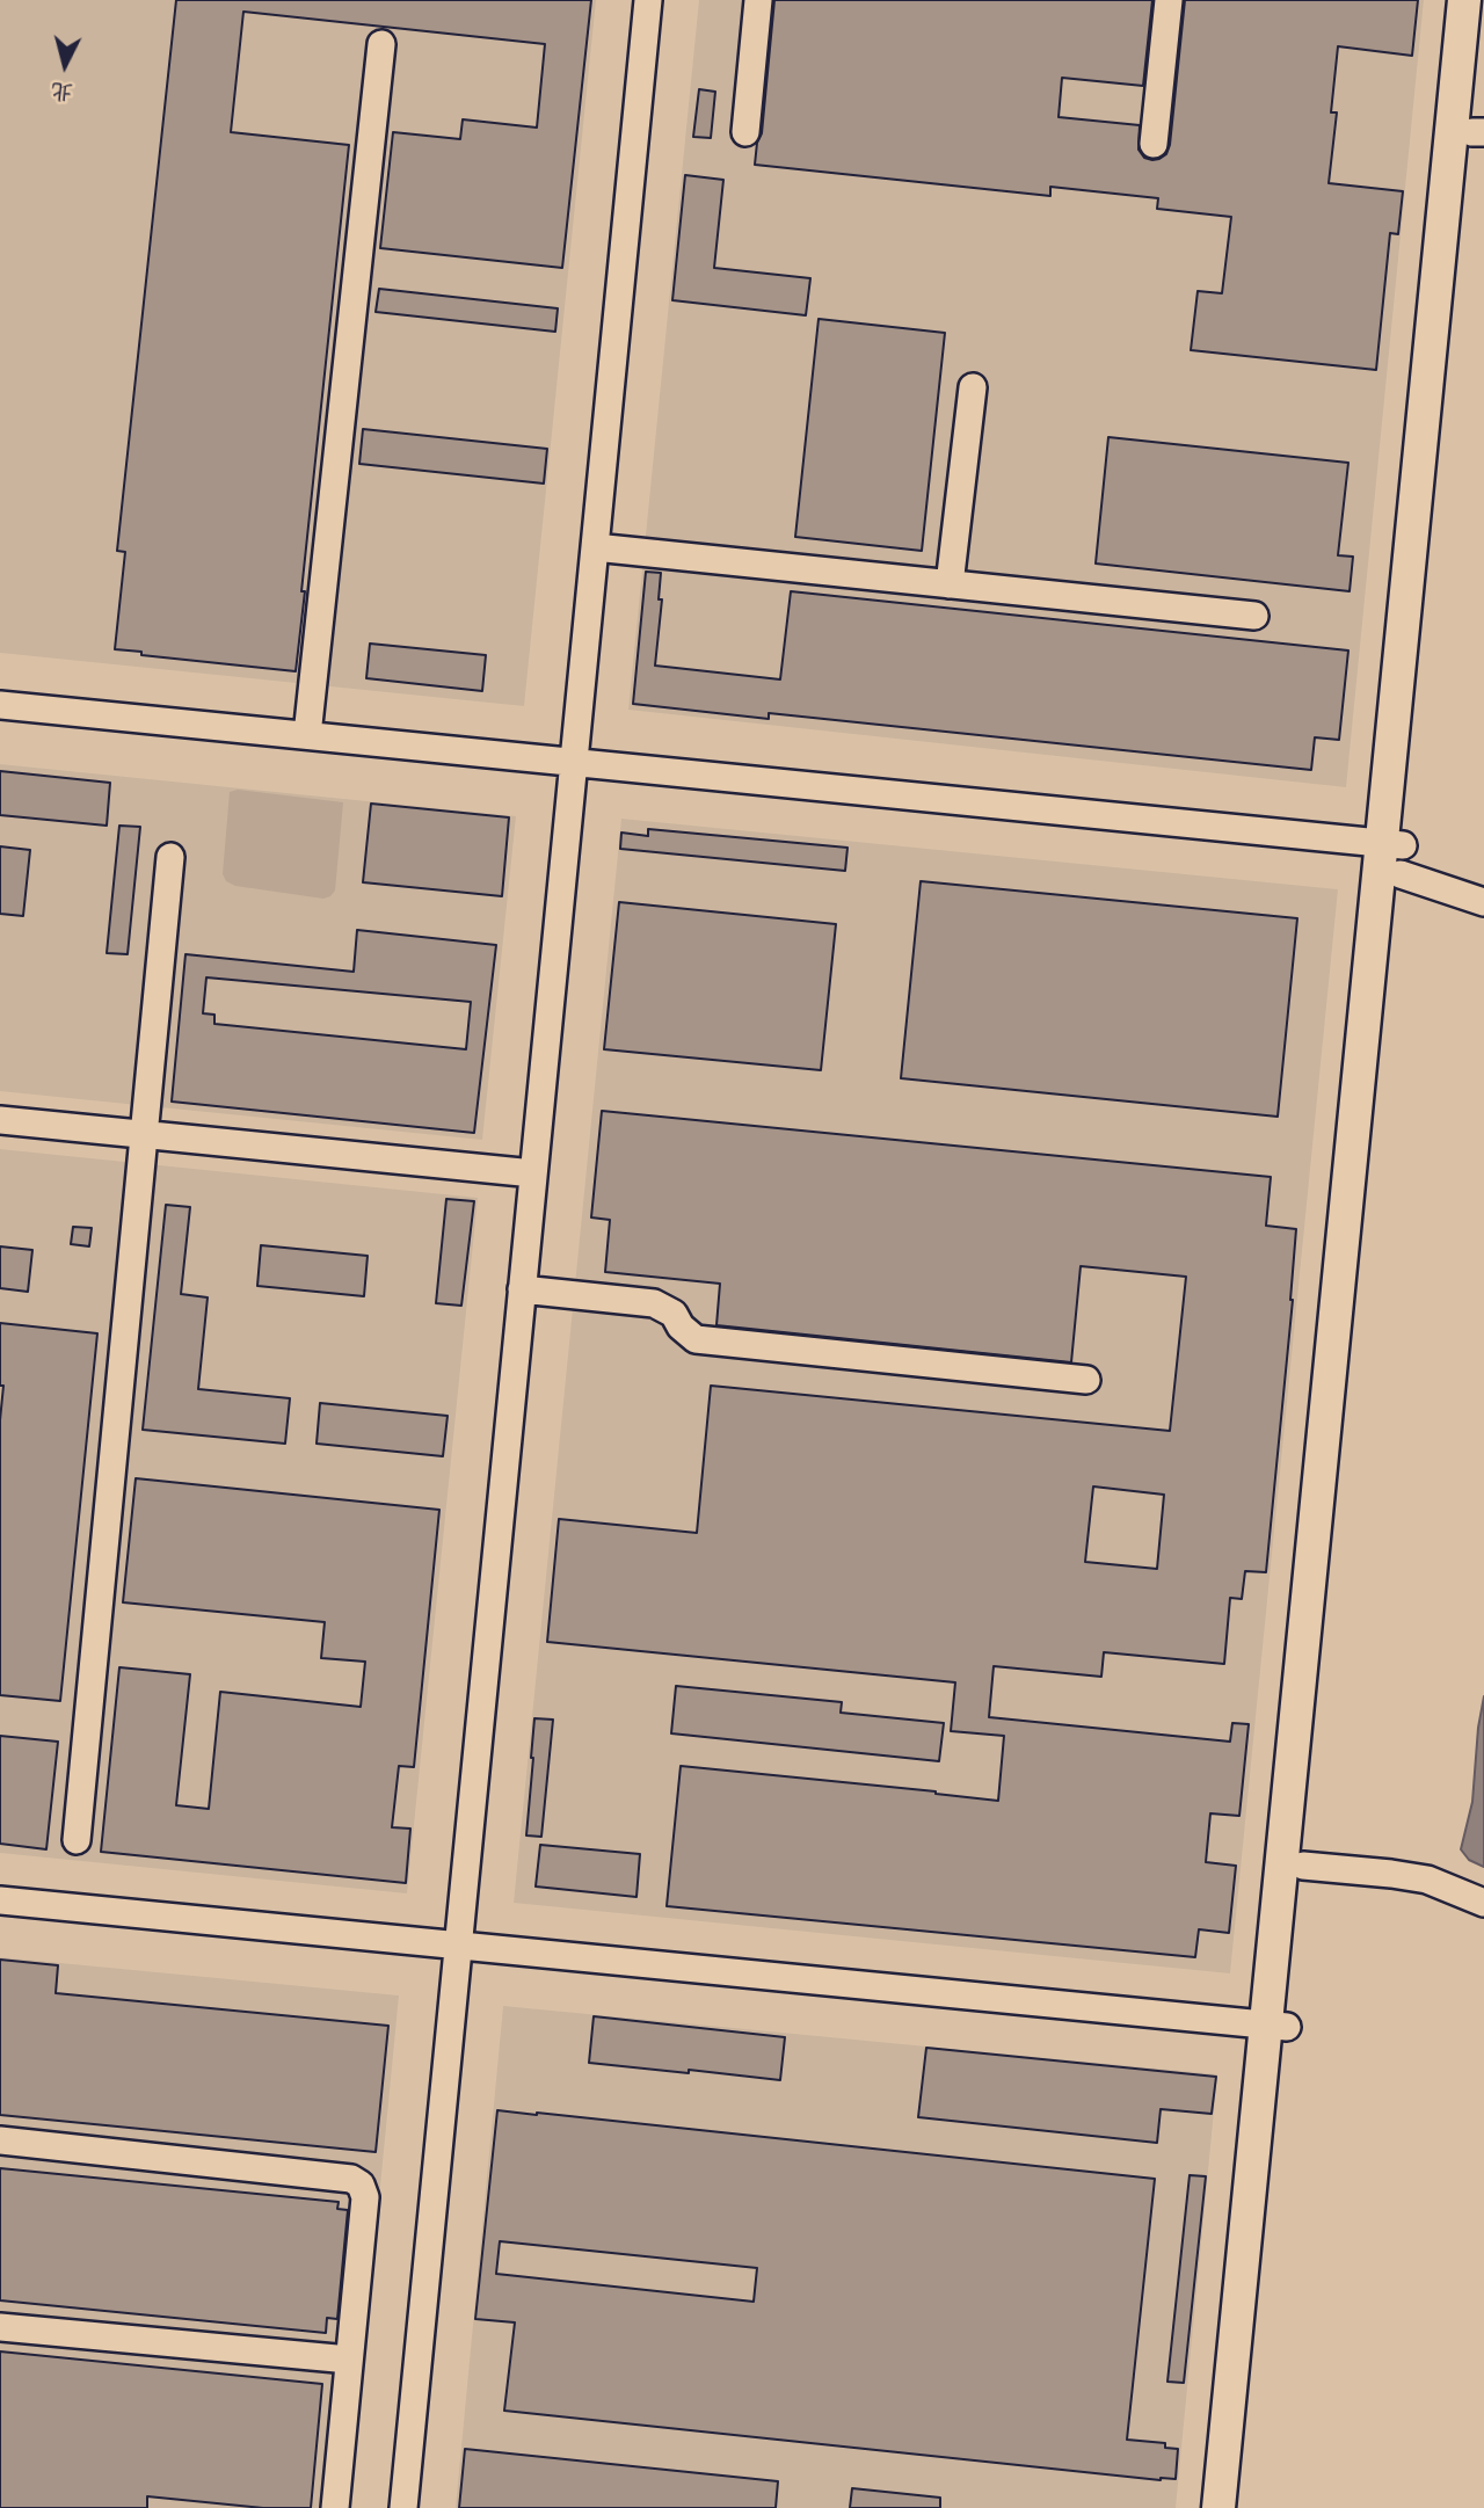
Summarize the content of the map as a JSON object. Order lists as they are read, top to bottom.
{
  "north": "bottom"
}
